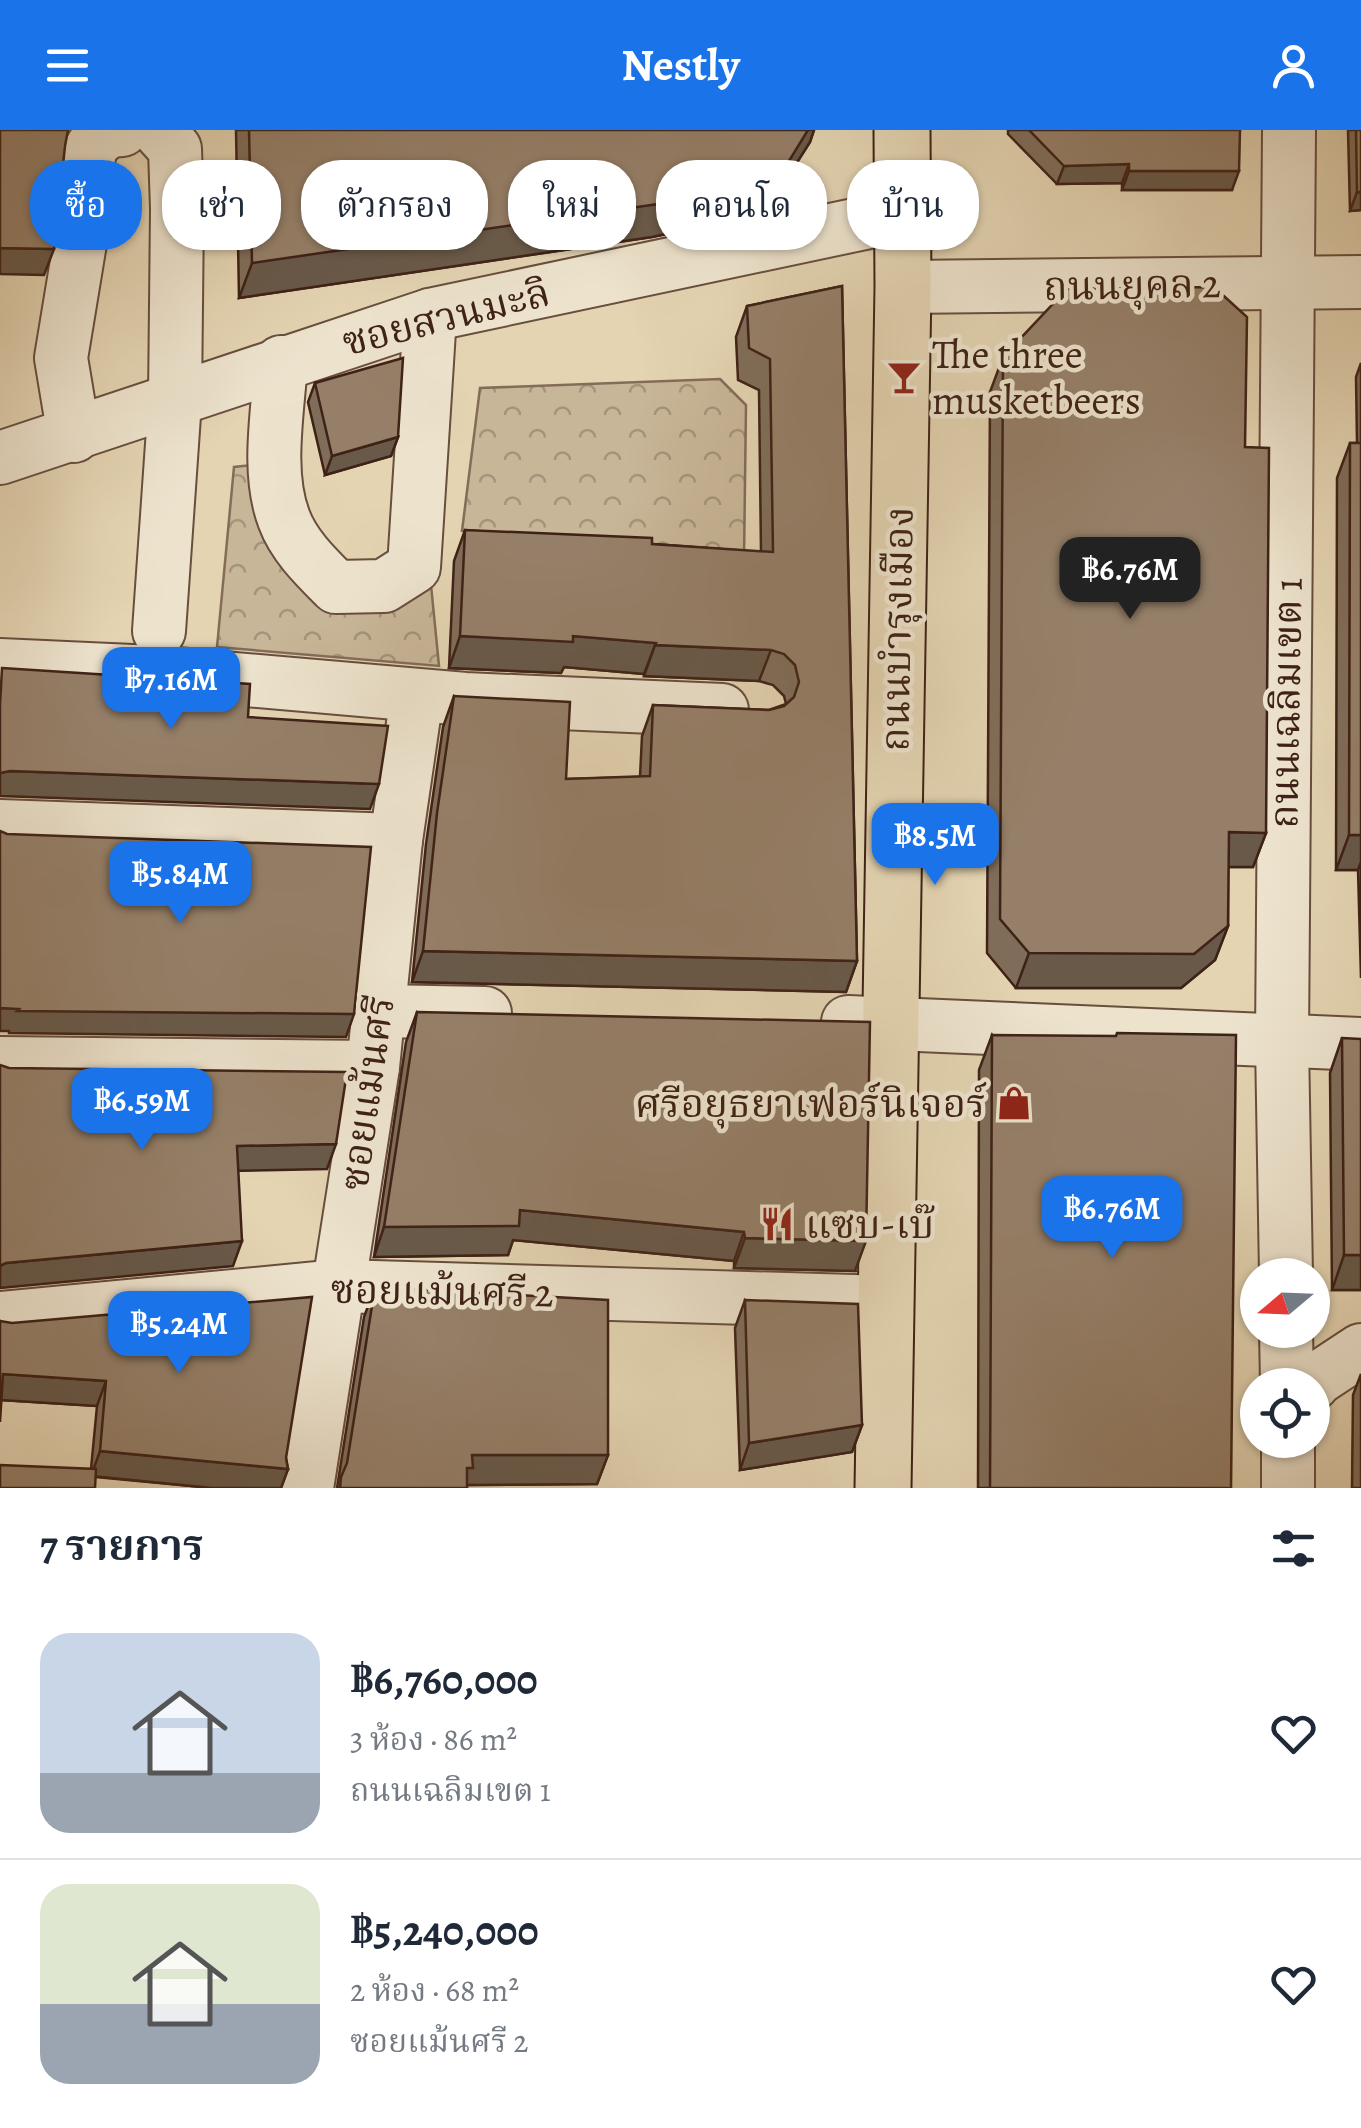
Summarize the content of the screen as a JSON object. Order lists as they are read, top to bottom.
{
  "streets": {
    "main road": ["ถนนบำรุงเมือง"],
    "street": [
      "ถนนยุคล 2",
      "ซอยสวนมะลิ",
      "ถนนเฉลิมเขต 1",
      "ซอยแม้นศรี",
      "ซอยแม้นศรี 2"
    ]
  },
  "crossings": [
    ["ถนนยุคล 2", "ถนนบำรุงเมือง"],
    ["ถนนยุคล 2", "ถนนเฉลิมเขต 1"],
    ["ถนนบำรุงเมือง", "ซอยแม้นศรี 2"],
    ["ซอยแม้นศรี", "ซอยแม้นศรี 2"]
  ],
  "places": {
    "bar": ["The three musketbeers"],
    "shop": ["ศรีอยุธยาเฟอร์นิเจอร์"],
    "restaurant": ["แซบ-เบ๊"]
  },
  "north": "left",
  "page": {
    "header": "Nestly",
    "chip": [
      "ซื้อ",
      "เช่า",
      "ตัวกรอง",
      "ใหม่",
      "คอนโด",
      "บ้าน"
    ],
    "price": [
      "฿6.76M",
      "฿7.16M",
      "฿8.5M",
      "฿5.84M",
      "฿6.59M",
      "฿6.76M",
      "฿5.24M"
    ],
    "heading": "7 รายการ",
    "list": [
      {
        "name": "฿6,760,000",
        "note": "3 ห้อง · 86 m² · ถนนเฉลิมเขต 1"
      },
      {
        "name": "฿5,240,000",
        "note": "2 ห้อง · 68 m² · ซอยแม้นศรี 2"
      }
    ]
  }
}
